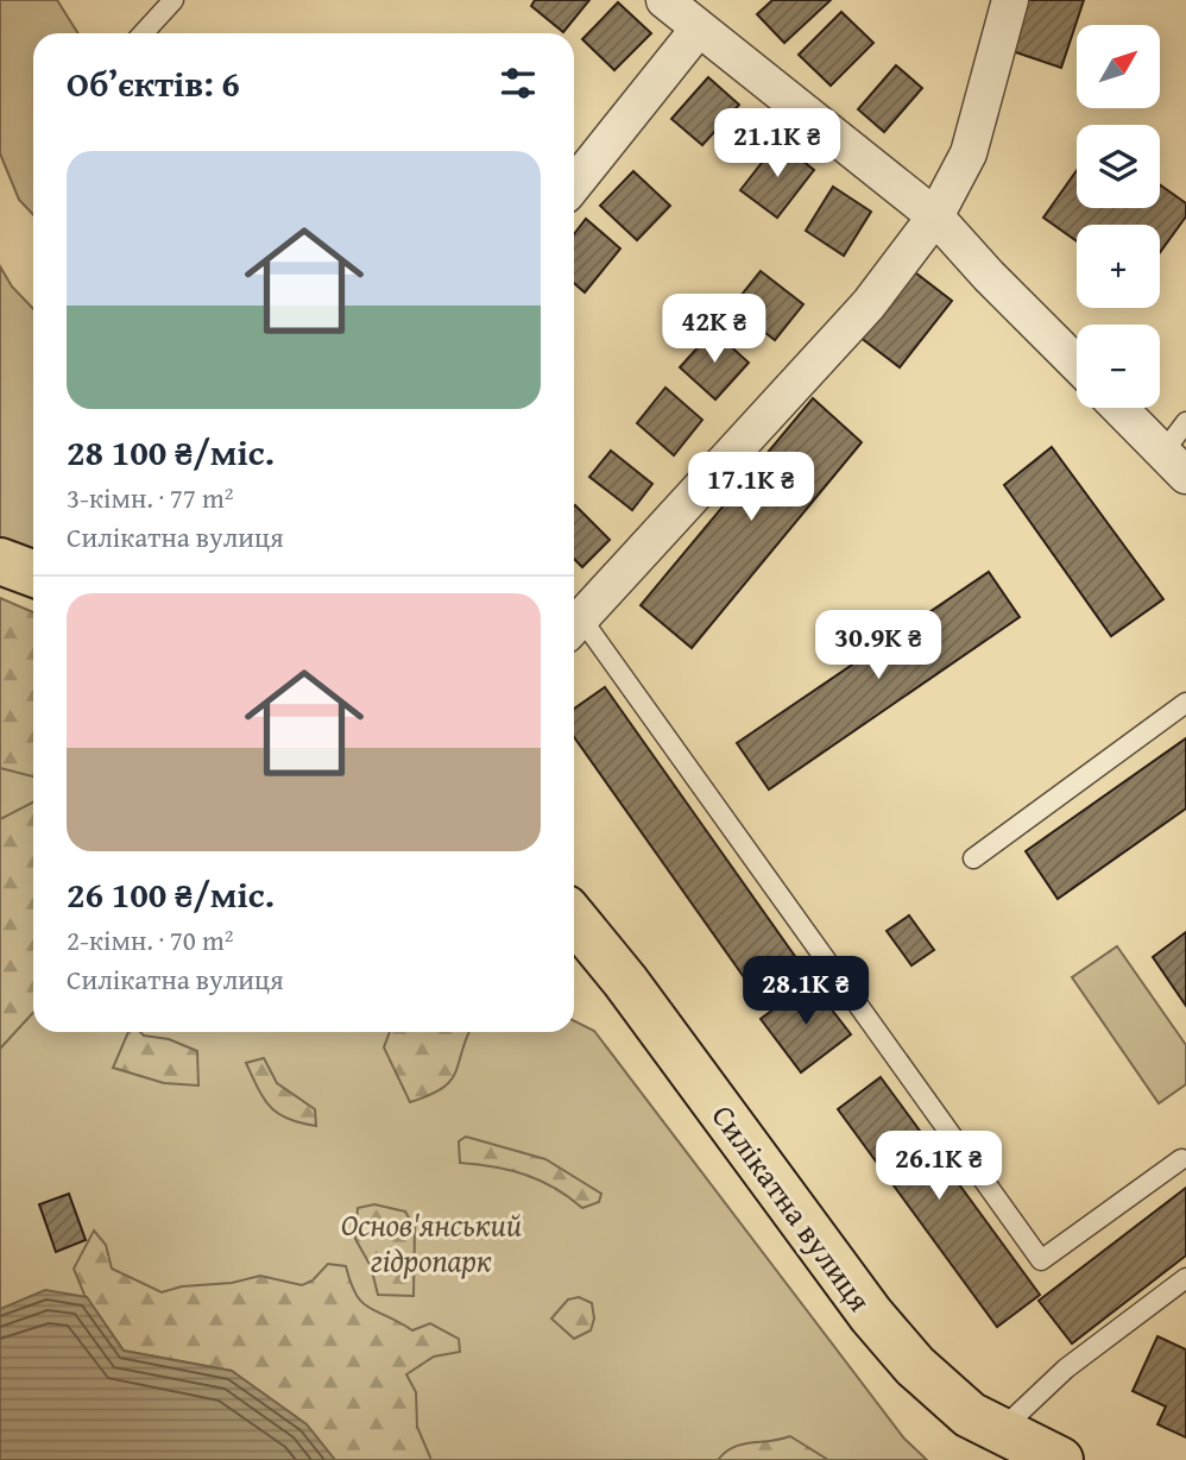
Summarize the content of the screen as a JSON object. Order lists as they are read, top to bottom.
{
  "streets": {
    "main road": ["Силікатна вулиця"]
  },
  "parks": ["Основ'янський гідропарк"],
  "north": "top right",
  "page": {
    "map_buttons": ["+", "−"],
    "heading": "Об’єктів: 6",
    "price": [
      "21.1K ₴",
      "42K ₴",
      "17.1K ₴",
      "30.9K ₴",
      "28.1K ₴",
      "26.1K ₴"
    ],
    "list": [
      {
        "name": "28 100 ₴/міс.",
        "note": "3-кімн. · 77 m² · Силікатна вулиця"
      },
      {
        "name": "26 100 ₴/міс.",
        "note": "2-кімн. · 70 m² · Силікатна вулиця"
      }
    ]
  }
}
